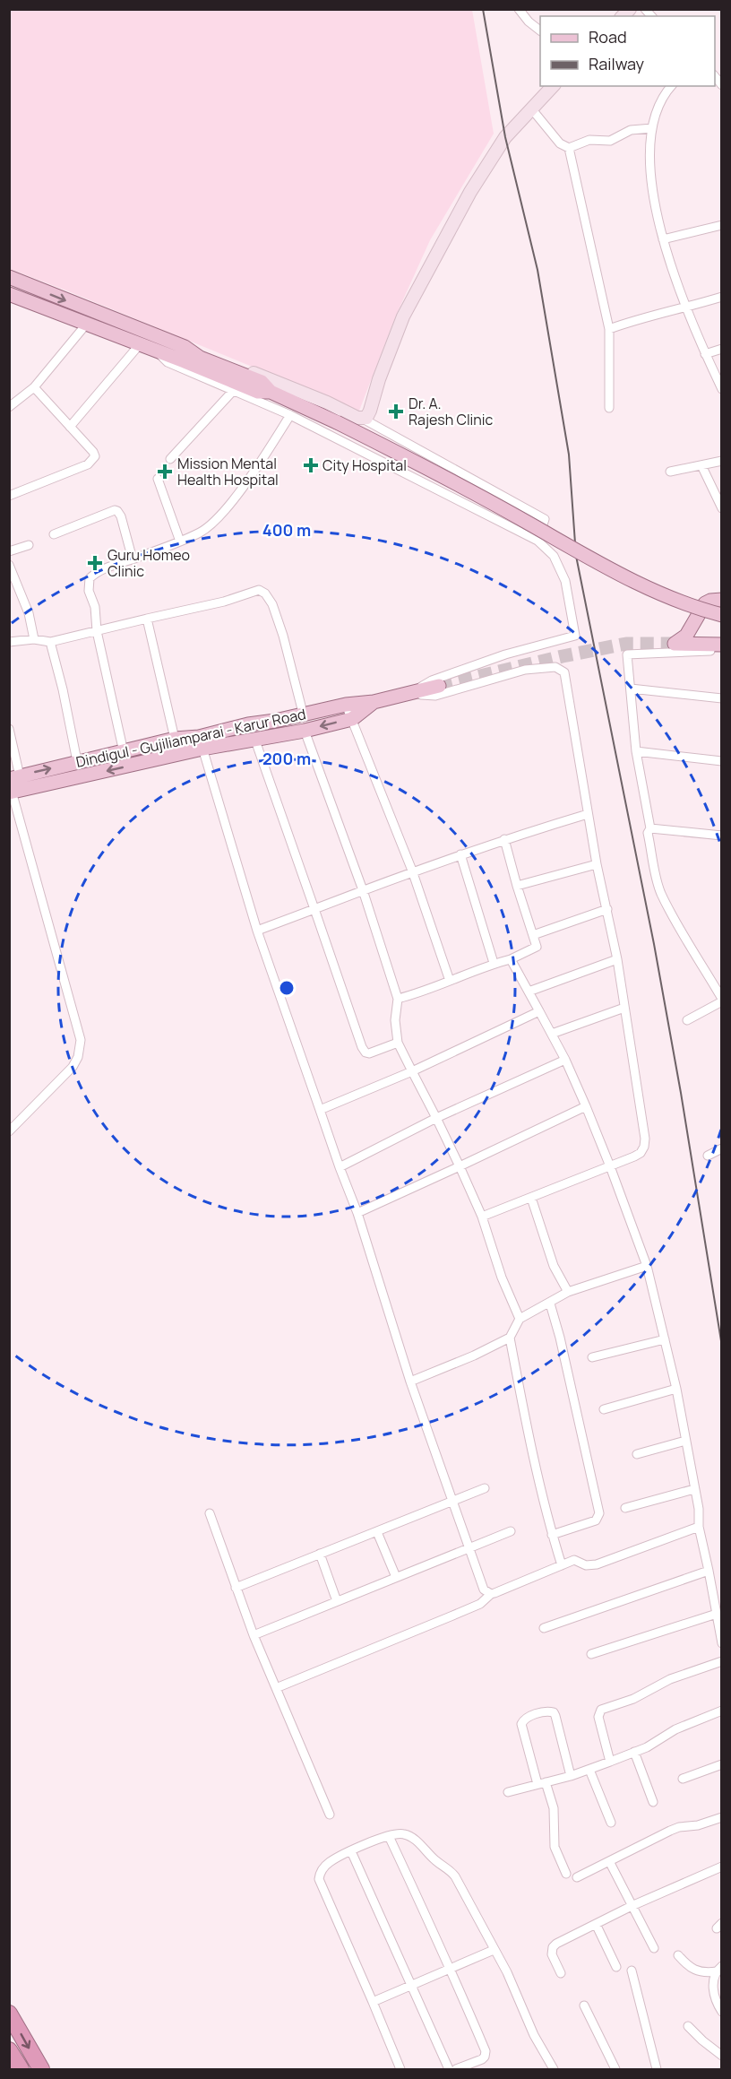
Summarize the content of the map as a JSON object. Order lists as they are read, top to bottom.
{
  "streets": {
    "main road": ["Dindigul - Gujiliamparai - Karur Road"]
  },
  "places": {
    "health": [
      "Dr. A. Rajesh Clinic",
      "City Hospital",
      "Mission Mental Health Hospital",
      "Guru Homeo Clinic"
    ]
  },
  "legend": ["Road", "Railway"],
  "rings": ["400 m", "200 m"]
}
